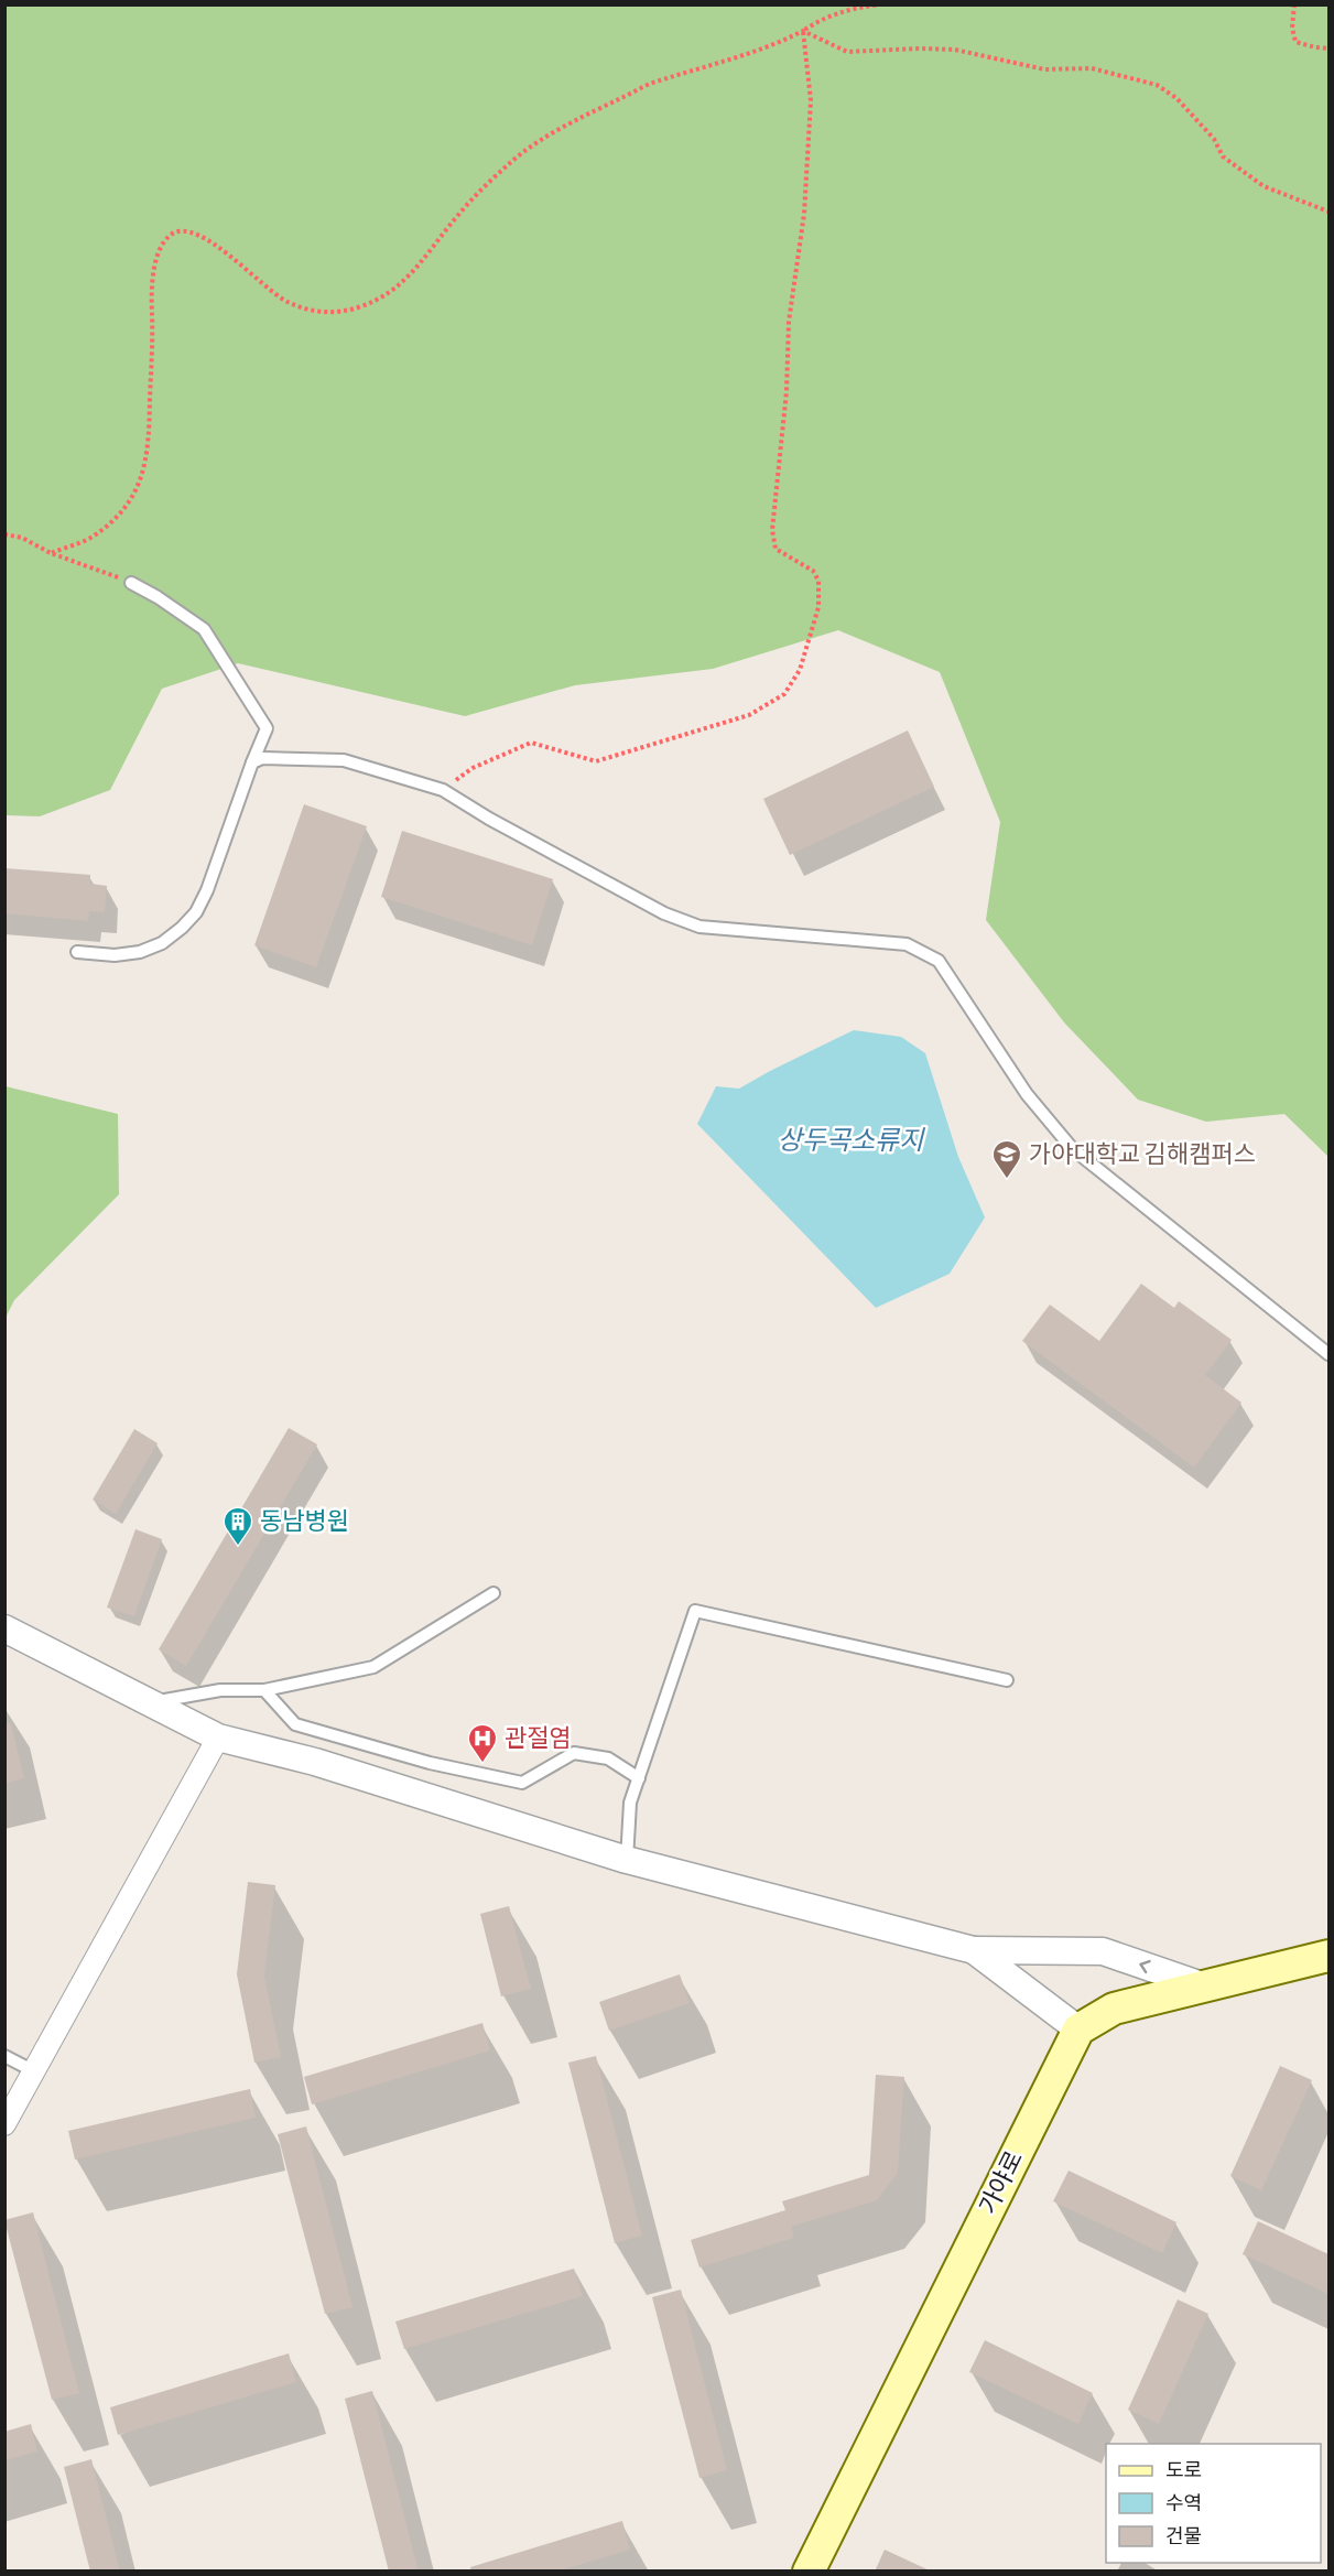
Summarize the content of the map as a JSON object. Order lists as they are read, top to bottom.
{
  "streets": {
    "main road": ["가야로"]
  },
  "water": ["상두곡소류지"],
  "places": {
    "school or university": ["가야대학교 김해캠퍼스"],
    "building": ["동남병원"],
    "hospital": ["관절염"]
  },
  "legend": ["도로", "수역", "건물"]
}
